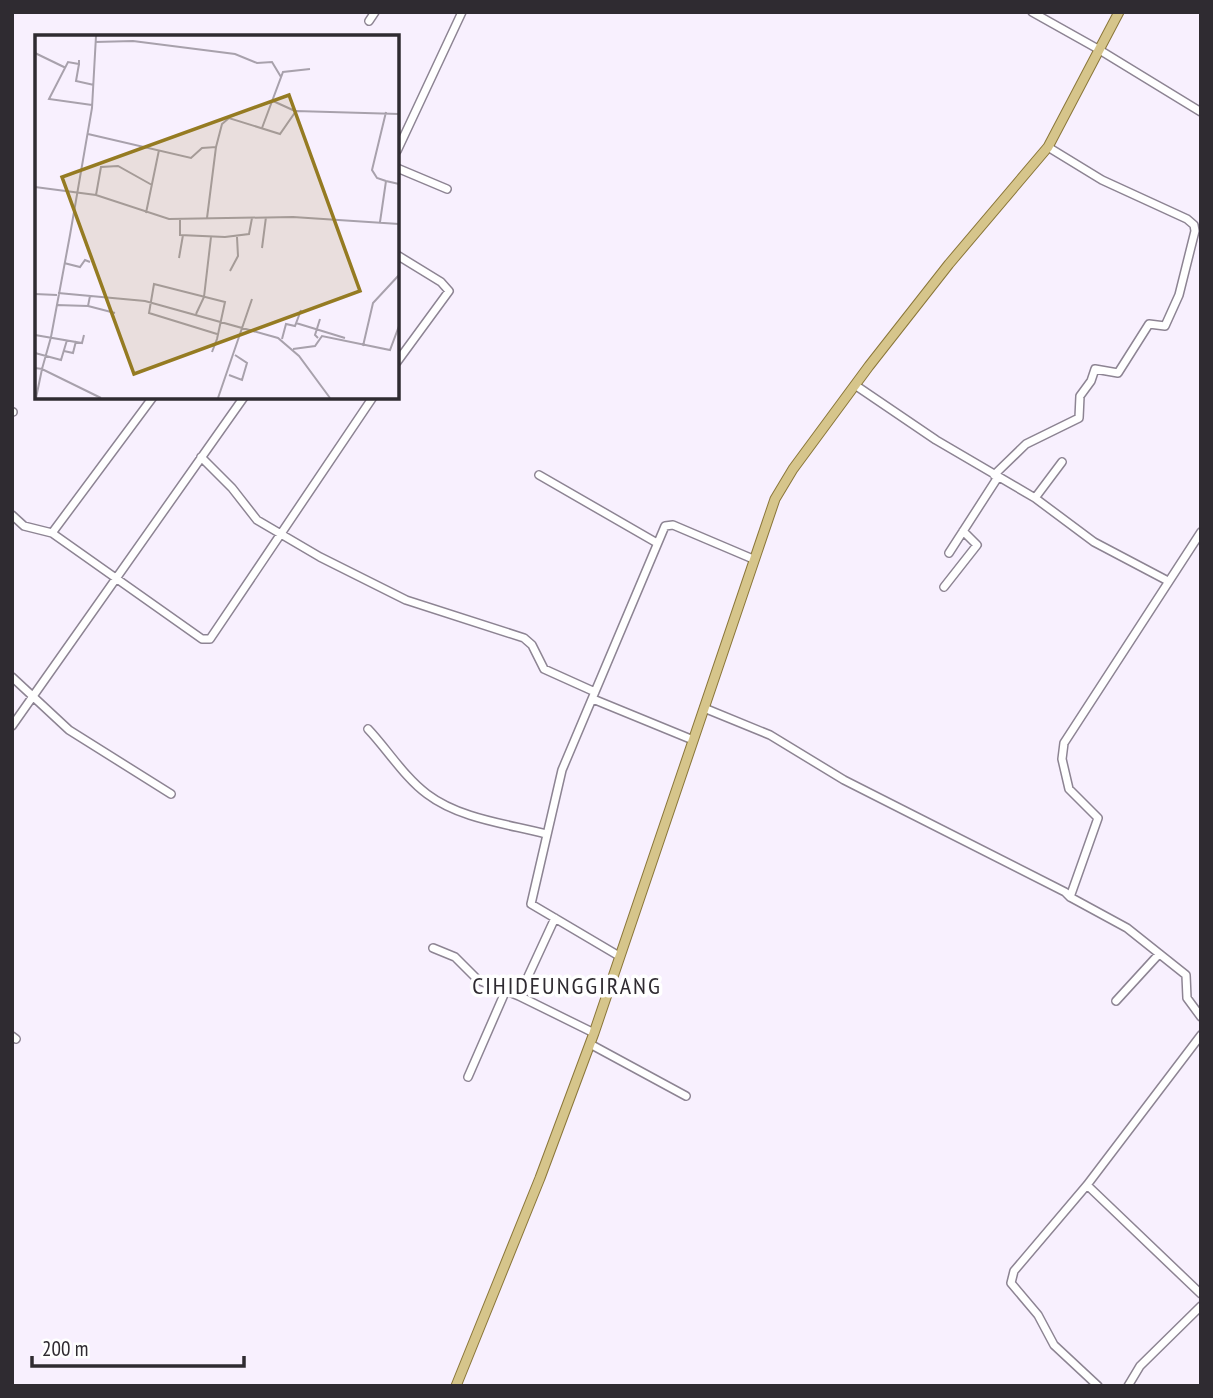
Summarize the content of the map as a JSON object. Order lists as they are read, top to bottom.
{
  "districts": ["CIHIDEUNGGIRANG"],
  "scale_bar": "200 m"
}
